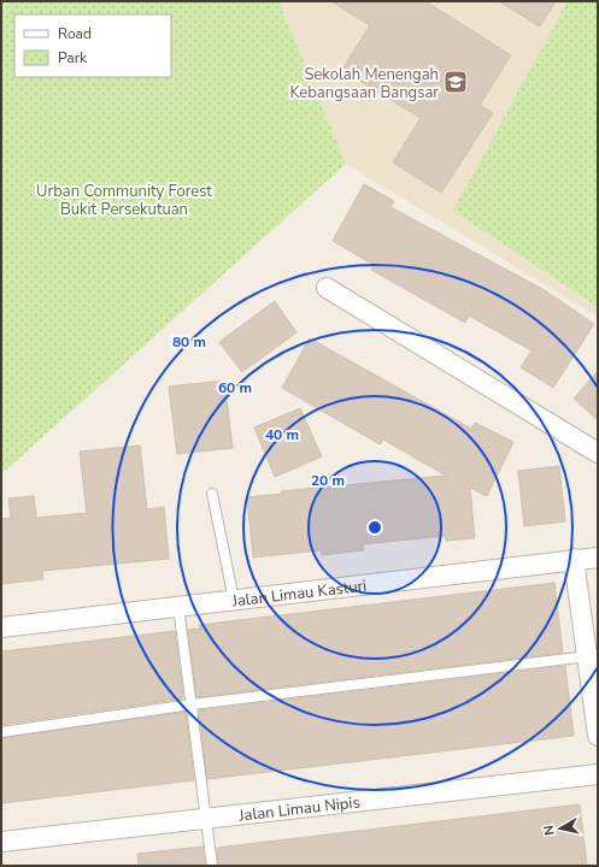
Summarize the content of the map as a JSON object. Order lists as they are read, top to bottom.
{
  "streets": {
    "street": ["Jalan Limau Kasturi", "Jalan Limau Nipis"]
  },
  "parks": ["Urban Community Forest Bukit Persekutuan"],
  "places": {
    "school or university": ["Sekolah Menengah Kebangsaan Bangsar"]
  },
  "legend": ["Road", "Park"],
  "north": "left",
  "rings": [
    "80 m",
    "60 m",
    "40 m",
    "20 m"
  ]
}
